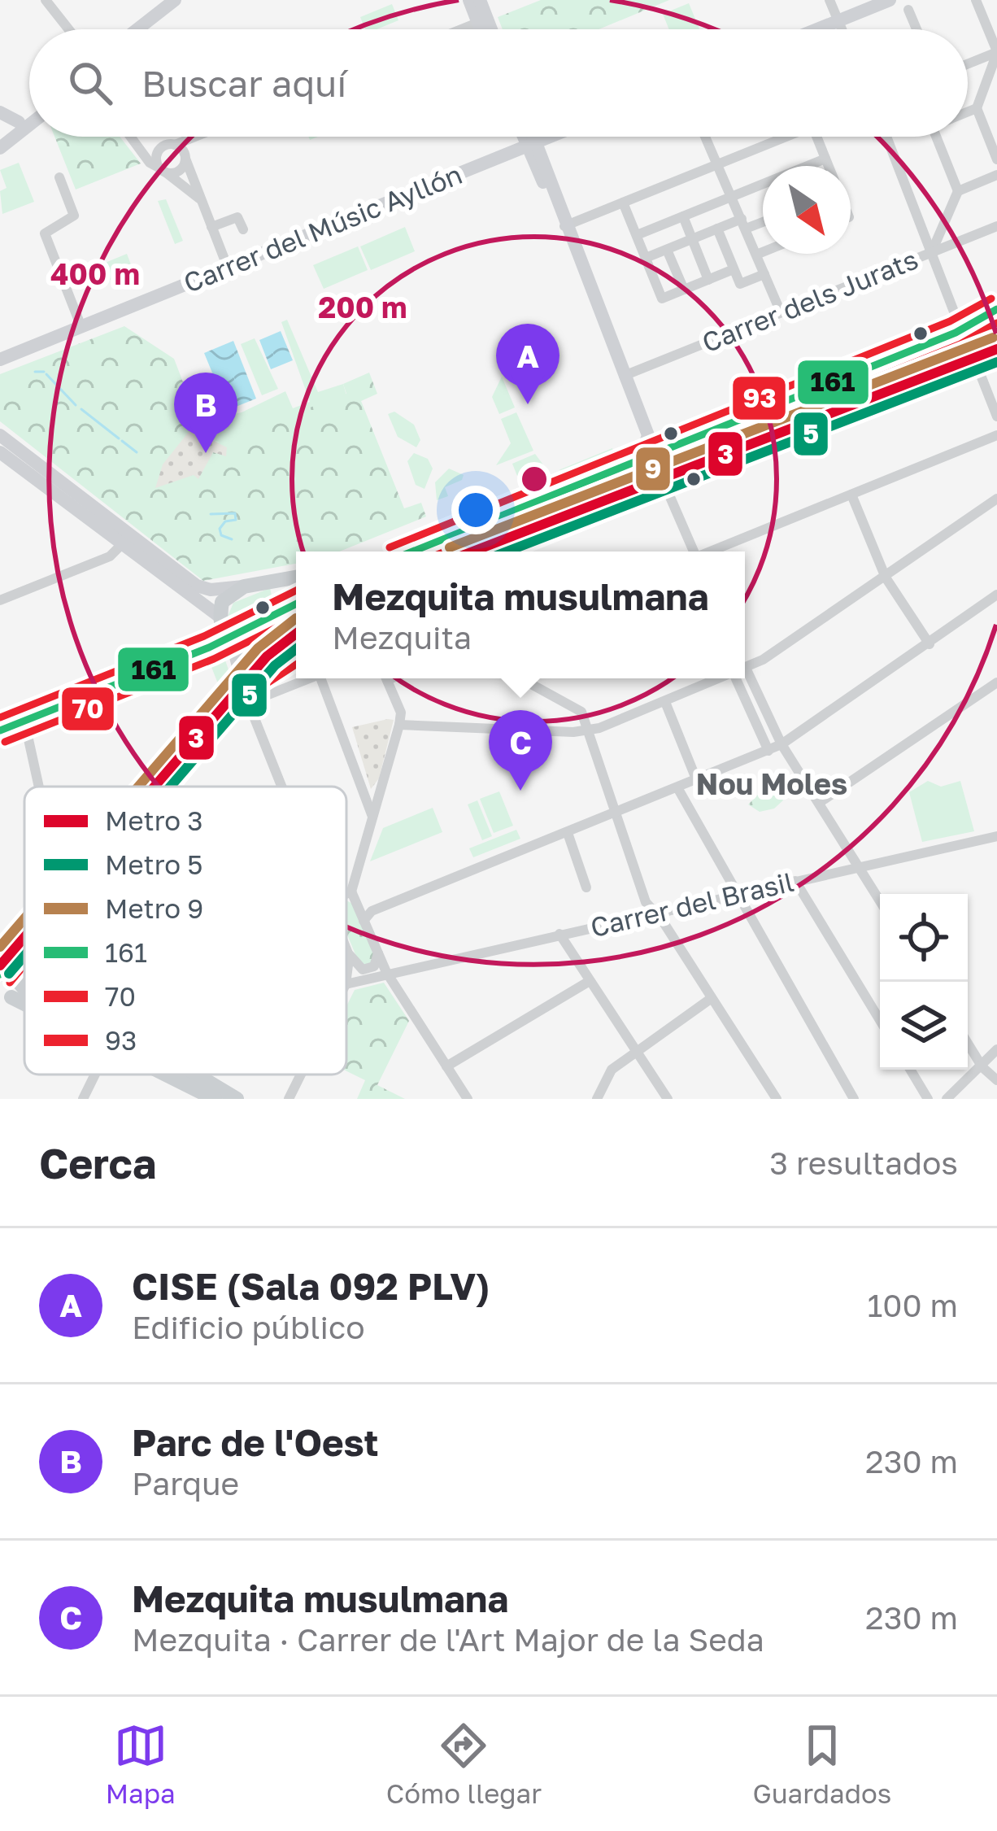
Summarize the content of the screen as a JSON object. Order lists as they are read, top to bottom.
{
  "streets": {
    "street": ["Carrer del Músic Ayllón", "Carrer dels Jurats", "Carrer del Brasil"]
  },
  "districts": ["Nou Moles"],
  "lines": [
    "transit line 93",
    "transit line 161",
    "transit line 70",
    "metro line 9",
    "metro line 3",
    "metro line 5"
  ],
  "legend": [
    "Metro 3",
    "Metro 5",
    "Metro 9",
    "161",
    "70",
    "93"
  ],
  "north": "bottom right",
  "page": {
    "search": "Buscar aquí",
    "pins": ["A", "B", "C"],
    "popup": ["Mezquita musulmana", "Mezquita"],
    "heading": ["Cerca", "3 resultados"],
    "list": [
      {
        "mark": "A",
        "name": "CISE (Sala 092 PLV)",
        "note": "Edificio público",
        "value": "100 m"
      },
      {
        "mark": "B",
        "name": "Parc de l'Oest",
        "note": "Parque",
        "value": "230 m"
      },
      {
        "mark": "C",
        "name": "Mezquita musulmana",
        "note": "Mezquita · Carrer de l'Art Major de la Seda",
        "value": "230 m"
      }
    ],
    "nav": ["Mapa", "Cómo llegar", "Guardados"]
  },
  "rings": ["400 m", "200 m"]
}
